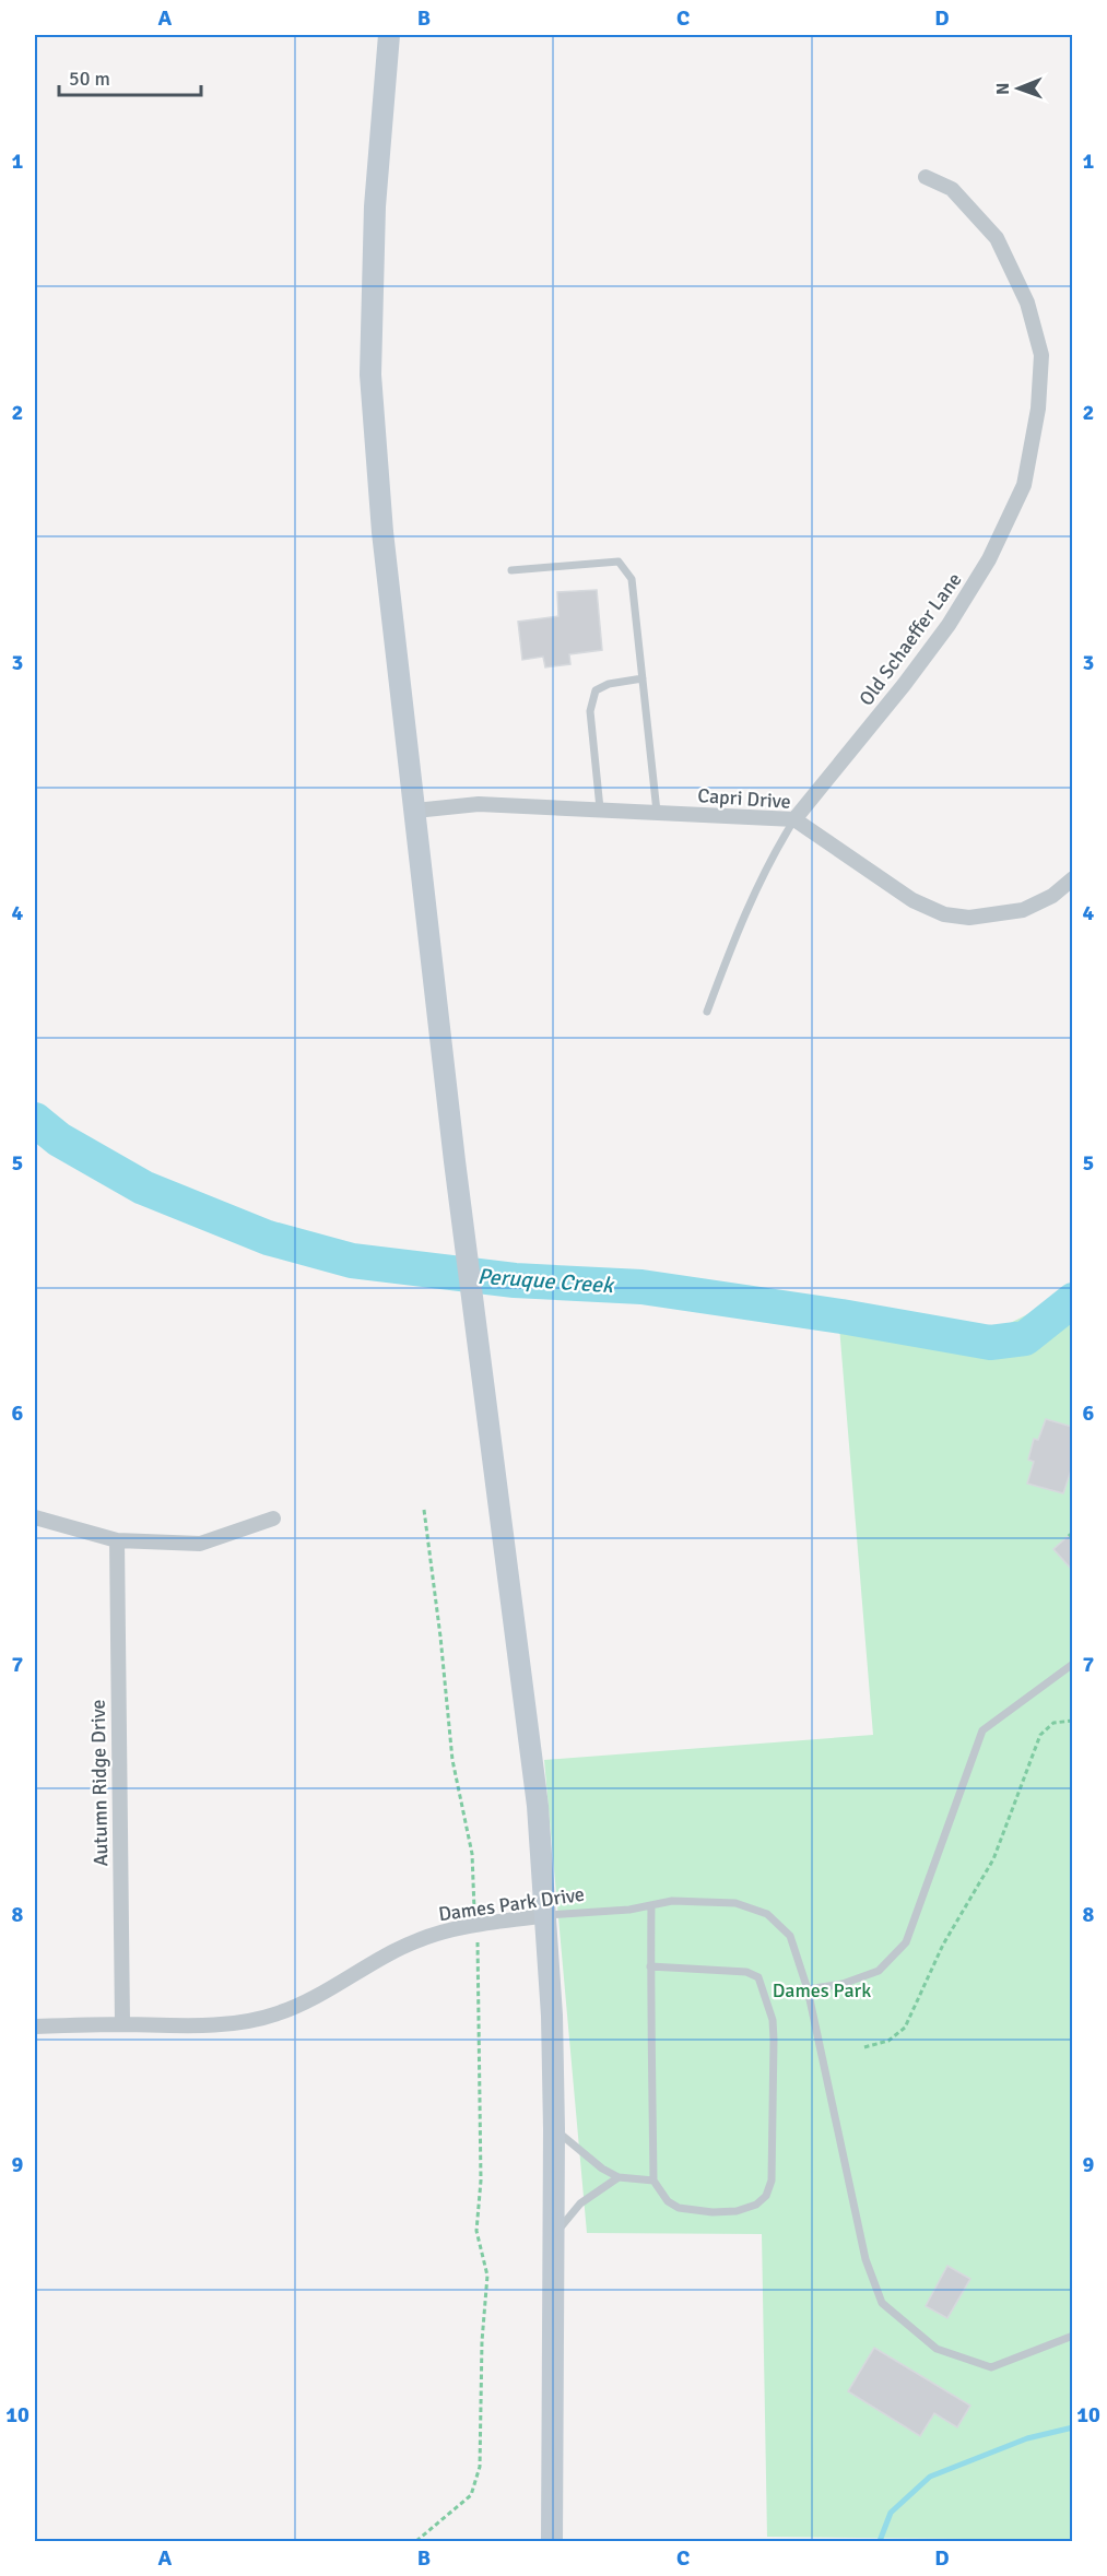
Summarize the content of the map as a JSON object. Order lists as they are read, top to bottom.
{
  "streets": {
    "street": [
      "Old Schaeffer Lane",
      "Capri Drive",
      "Autumn Ridge Drive",
      "Dames Park Drive"
    ]
  },
  "crossings": [
    ["Old Schaeffer Lane", "Capri Drive"],
    ["Autumn Ridge Drive", "Dames Park Drive"]
  ],
  "water": ["Peruque Creek"],
  "parks": ["Dames Park"],
  "scale_bar": "50 m",
  "north": "left",
  "grid": {
    "columns": [
      "A",
      "B",
      "C",
      "D"
    ],
    "rows": [
      "1",
      "2",
      "3",
      "4",
      "5",
      "6",
      "7",
      "8",
      "9",
      "10"
    ]
  }
}
